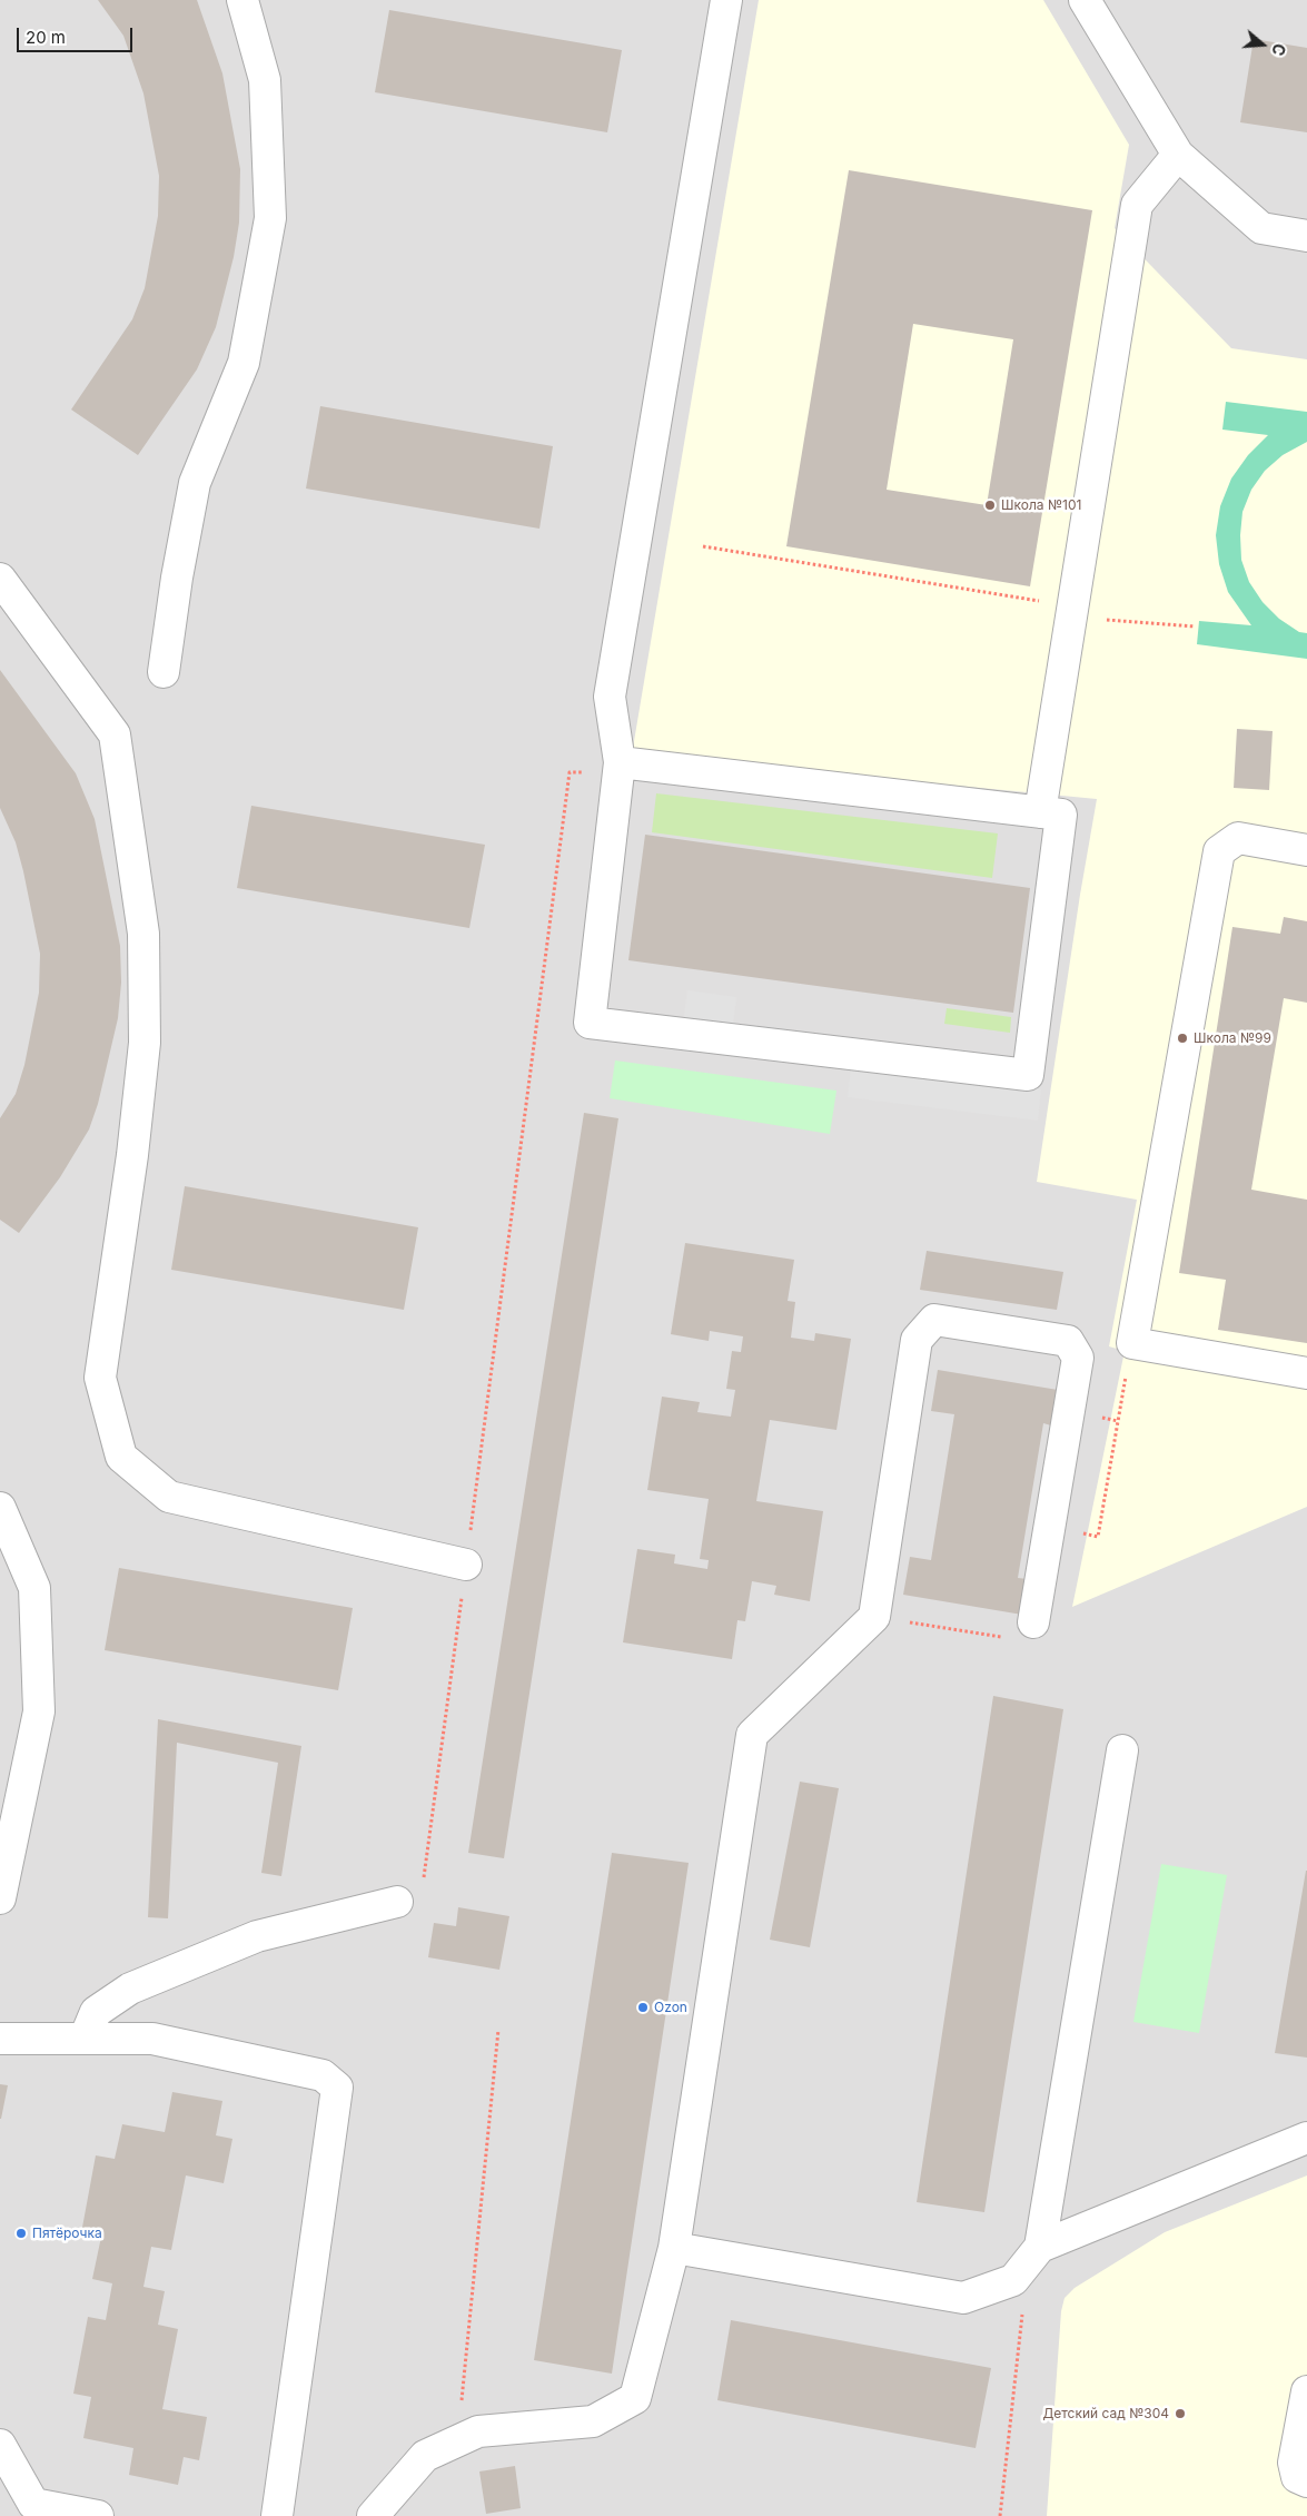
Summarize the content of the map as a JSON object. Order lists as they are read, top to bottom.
{
  "places": [
    "Школа №101",
    "Школа №99",
    "Ozon",
    "Пятёрочка",
    "Детский сад №304"
  ],
  "scale_bar": "20 m",
  "north": "right"
}
